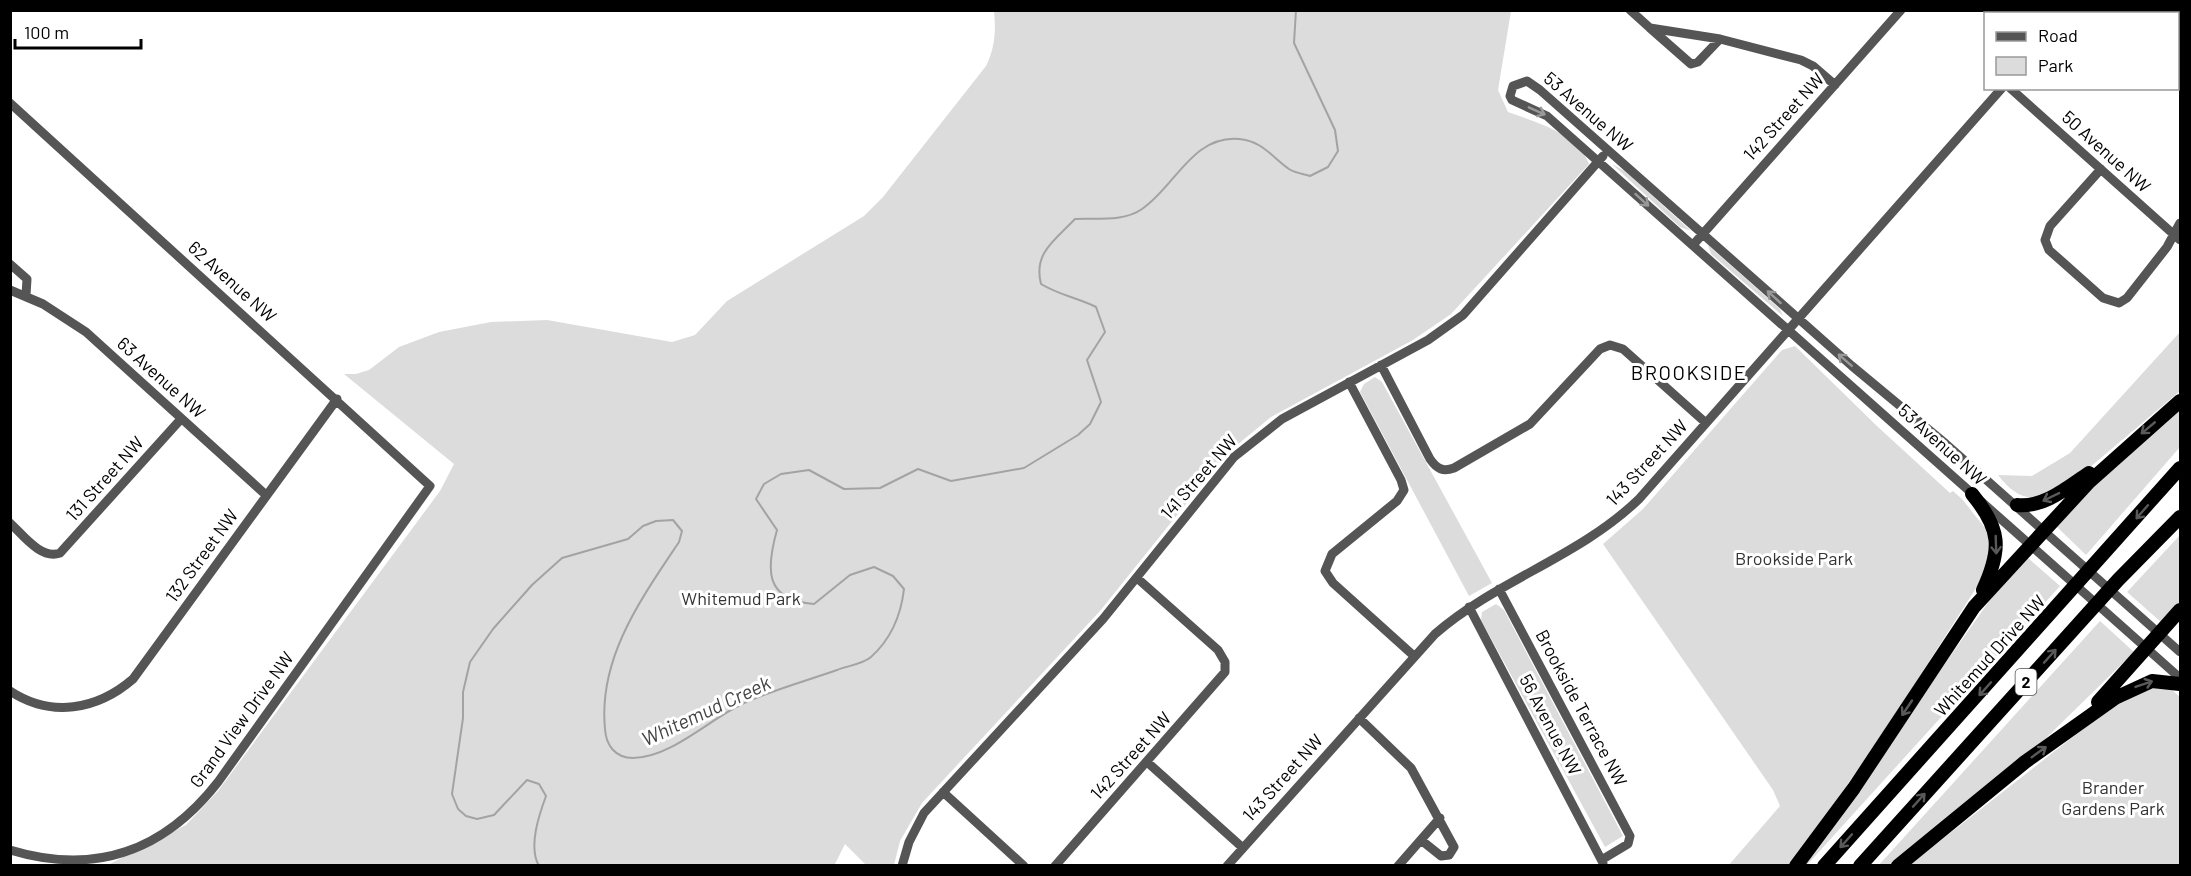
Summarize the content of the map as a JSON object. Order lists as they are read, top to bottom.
{
  "streets": {
    "highway": ["Whitemud Drive NW", "2"],
    "street": [
      "53 Avenue NW",
      "142 Street NW",
      "50 Avenue NW",
      "62 Avenue NW",
      "63 Avenue NW",
      "143 Street NW",
      "141 Street NW",
      "131 Street NW",
      "132 Street NW",
      "Brookside Terrace NW",
      "Grand View Drive NW",
      "56 Avenue NW"
    ]
  },
  "crossings": [
    ["53 Avenue NW", "142 Street NW"],
    ["53 Avenue NW", "143 Street NW"],
    ["53 Avenue NW", "141 Street NW"],
    ["142 Street NW", "141 Street NW"],
    ["62 Avenue NW", "132 Street NW"],
    ["62 Avenue NW", "Grand View Drive NW"],
    ["63 Avenue NW", "131 Street NW"],
    ["63 Avenue NW", "132 Street NW"],
    ["143 Street NW", "Brookside Terrace NW"],
    ["143 Street NW", "56 Avenue NW"],
    ["Brookside Terrace NW", "56 Avenue NW"]
  ],
  "districts": ["BROOKSIDE"],
  "water": ["Whitemud Creek"],
  "parks": ["Brookside Park", "Whitemud Park", "Brander Gardens Park"],
  "legend": ["Road", "Park"],
  "scale_bar": "100 m"
}
